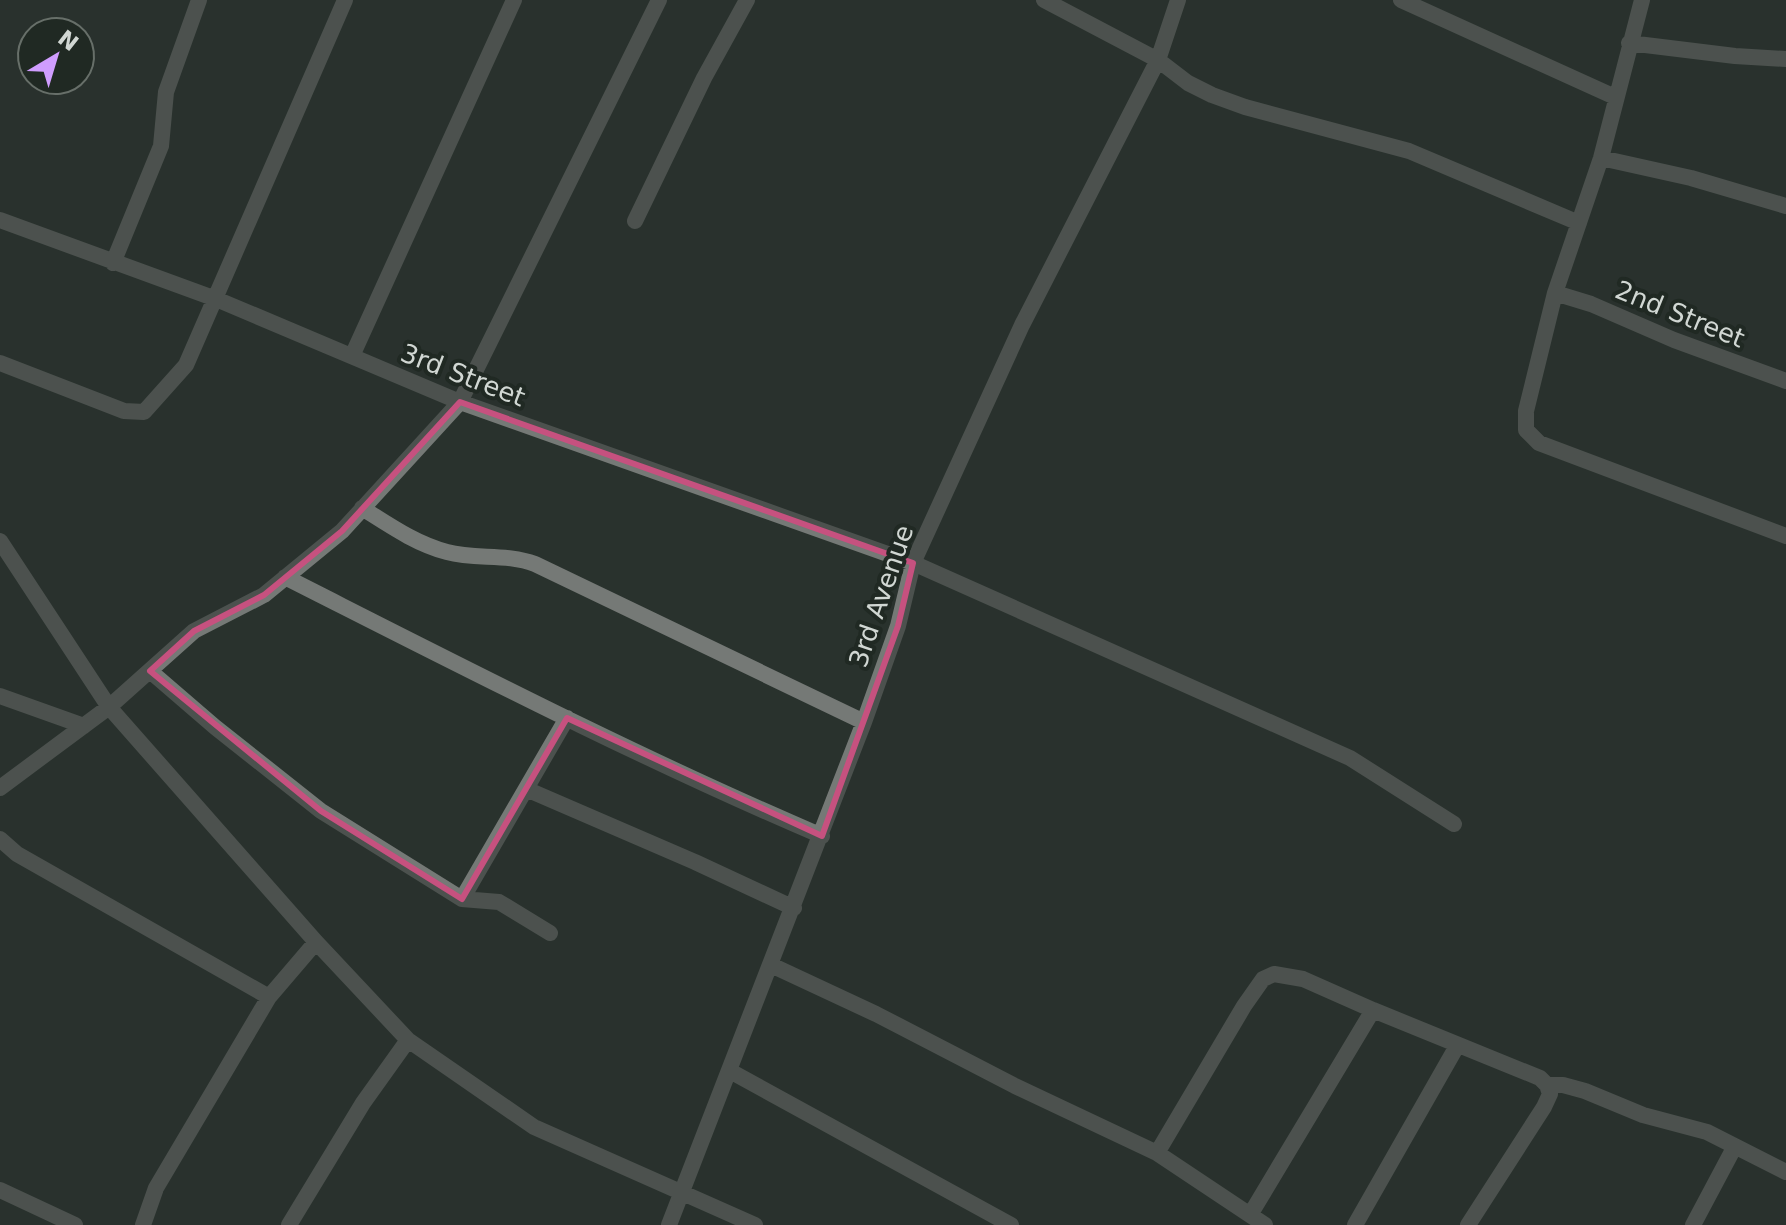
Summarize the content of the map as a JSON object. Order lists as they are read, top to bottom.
{
  "streets": {
    "street": ["2nd Street", "3rd Street", "3rd Avenue"]
  },
  "crossings": [
    ["3rd Street", "3rd Avenue"]
  ],
  "north": "top right"
}
